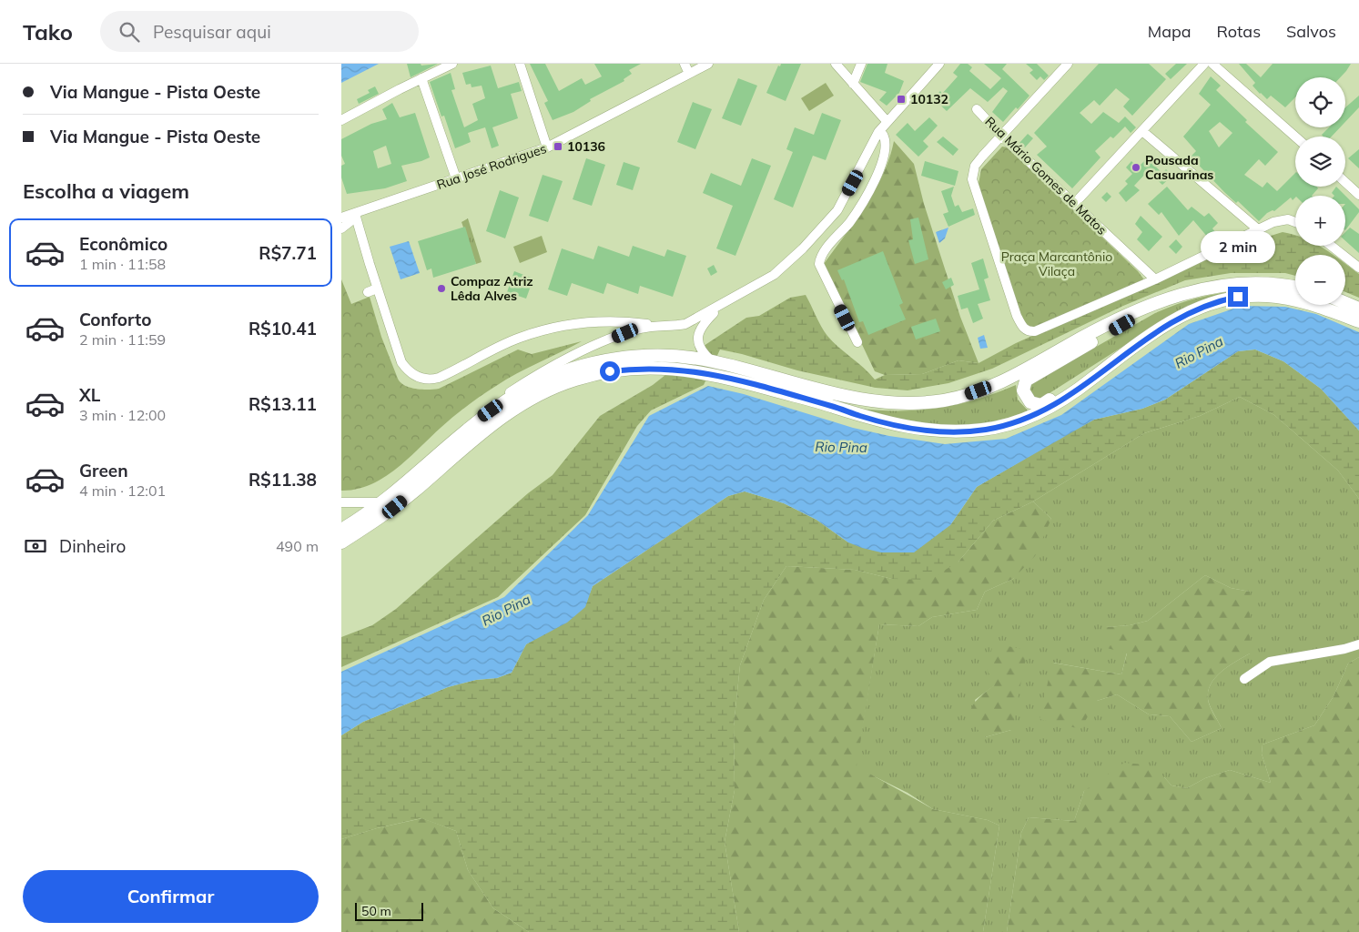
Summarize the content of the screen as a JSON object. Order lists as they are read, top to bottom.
{
  "streets": {
    "street": ["Rua José Rodrigues", "Rua Mário Gomes de Matos"]
  },
  "water": ["Rio Pina"],
  "parks": ["Praça Marcantônio Vilaça"],
  "places": {
    "transit": ["10132", "10136"],
    "other": ["Pousada Casuarinas", "Compaz Atriz Lêda Alves"]
  },
  "scale_bar": "50 m",
  "page": {
    "header": "Tako",
    "search": "Pesquisar aqui",
    "nav": ["Mapa", "Rotas", "Salvos"],
    "banner": ["Via Mangue - Pista Oeste", "Via Mangue - Pista Oeste"],
    "map_buttons": ["+", "−"],
    "heading": "Escolha a viagem",
    "list": [
      {
        "name": "Econômico",
        "note": "1 min · 11:58",
        "value": "R$7.71"
      },
      {
        "name": "Conforto",
        "note": "2 min · 11:59",
        "value": "R$10.41"
      },
      {
        "name": "XL",
        "note": "3 min · 12:00",
        "value": "R$13.11"
      },
      {
        "name": "Green",
        "note": "4 min · 12:01",
        "value": "R$11.38"
      }
    ],
    "bubble": "2 min",
    "pay": ["Dinheiro", "490 m"],
    "buttons": "Confirmar",
    "scale": "50 m"
  }
}
